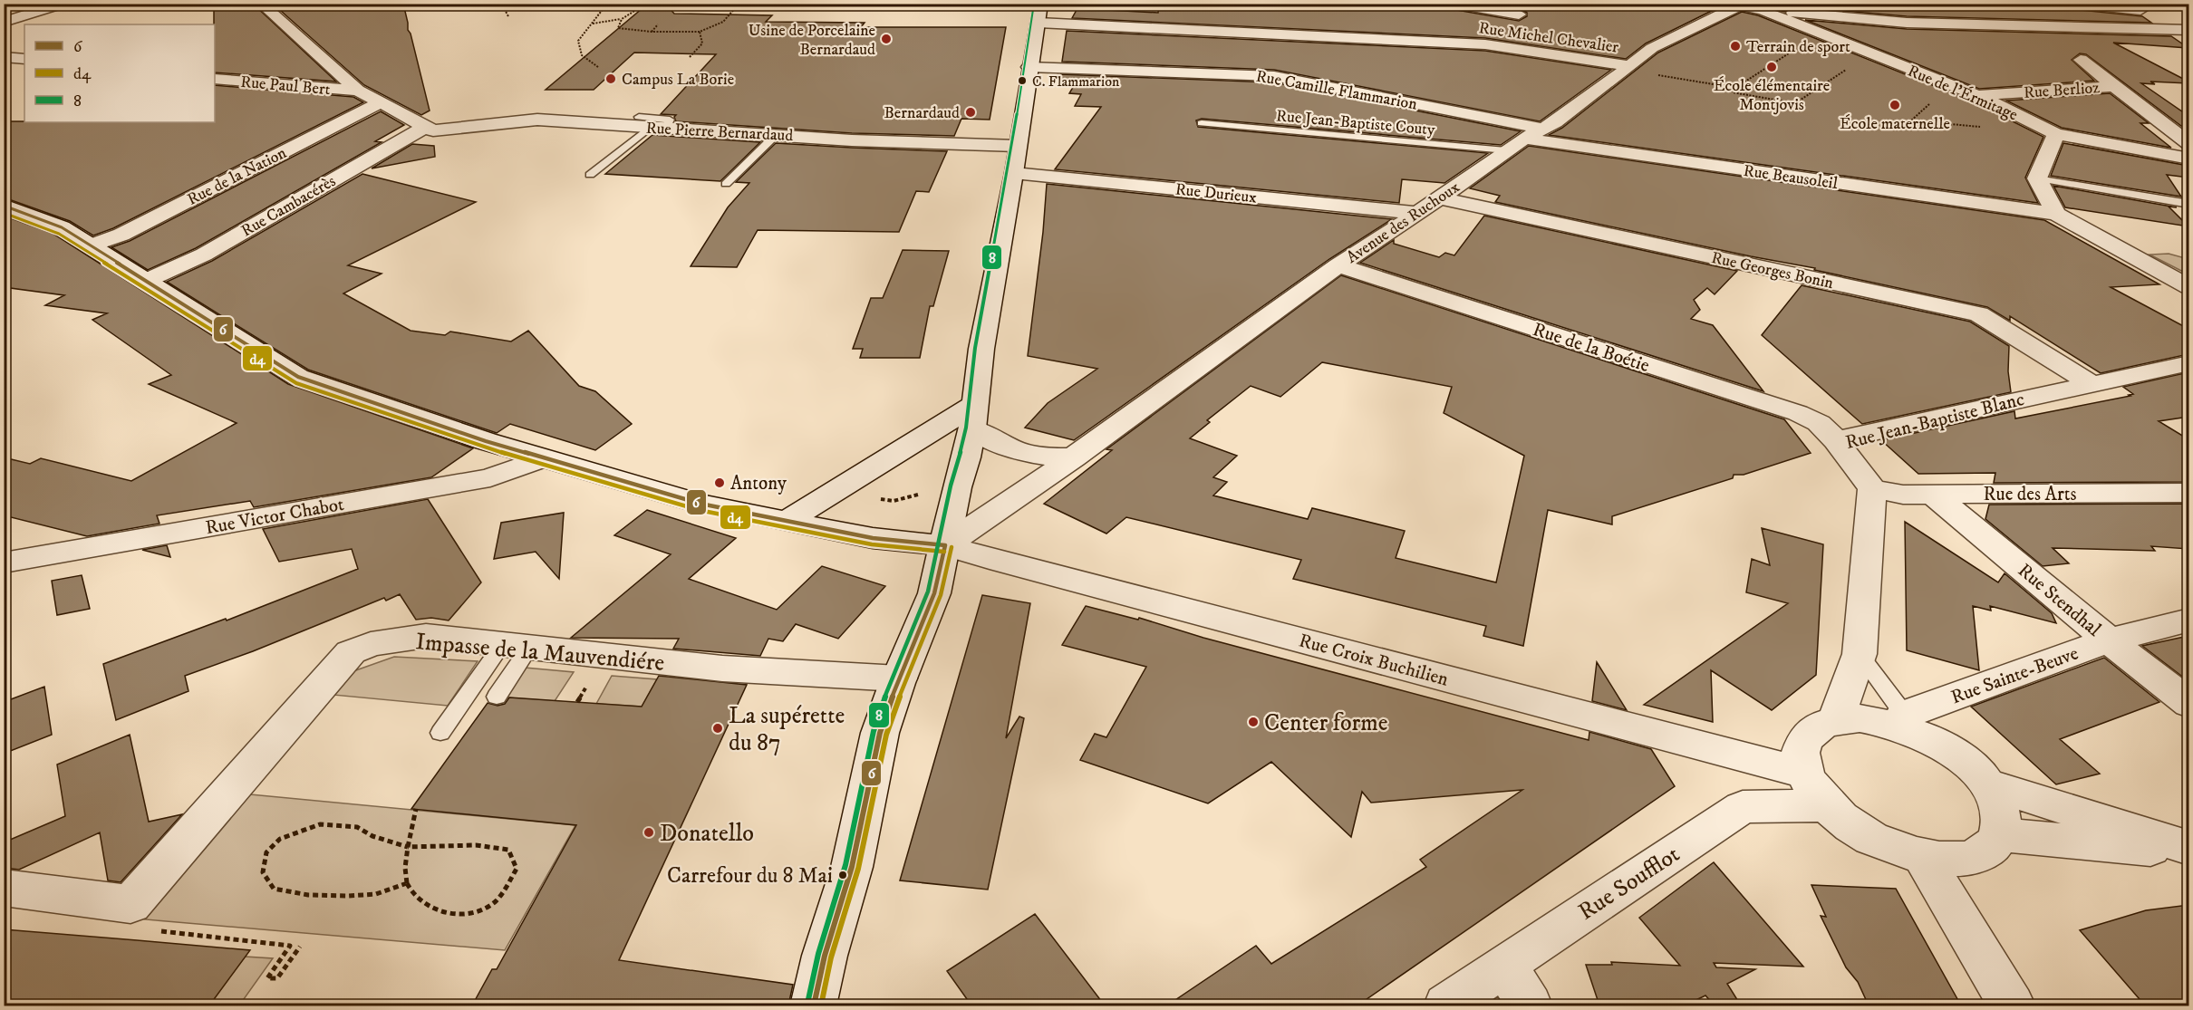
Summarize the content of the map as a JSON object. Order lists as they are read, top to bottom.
{
  "streets": {
    "street": [
      "Rue Michel Chevalier",
      "Rue Paul Bert",
      "Rue Camille Flammarion",
      "Rue Berlioz",
      "Rue de l'Érmitage",
      "Rue Pierre Bernardaud",
      "Rue de la Nation",
      "Rue Beausoleil",
      "Rue Durieux",
      "Rue Cambacérès",
      "Avenue des Ruchoux",
      "Rue Georges Bonin",
      "Rue de la Boétie",
      "Rue Jean-Baptiste Blanc",
      "Rue des Arts",
      "Rue Victor Chabot",
      "Rue Stendhal",
      "Impasse de la Mauvendiére",
      "Rue Croix Buchilien",
      "Rue Sainte-Beuve",
      "Rue Soufflot"
    ],
    "lane": ["Rue Jean-Baptiste Couty"]
  },
  "crossings": [
    ["Rue Michel Chevalier", "Avenue des Ruchoux"],
    ["Rue Camille Flammarion", "Rue Jean-Baptiste Couty"],
    ["Rue Camille Flammarion", "Rue Beausoleil"],
    ["Rue Camille Flammarion", "Avenue des Ruchoux"],
    ["Rue Berlioz", "Rue de l'Érmitage"],
    ["Rue de l'Érmitage", "Avenue des Ruchoux"],
    ["Rue Jean-Baptiste Couty", "Rue Beausoleil"],
    ["Rue Jean-Baptiste Couty", "Avenue des Ruchoux"],
    ["Rue Pierre Bernardaud", "Rue Cambacérès"],
    ["Rue de la Nation", "Rue Croix Buchilien"],
    ["Rue Beausoleil", "Avenue des Ruchoux"],
    ["Rue Durieux", "Avenue des Ruchoux"],
    ["Rue Cambacérès", "Rue Croix Buchilien"],
    ["Avenue des Ruchoux", "Rue Georges Bonin"],
    ["Avenue des Ruchoux", "Rue de la Boétie"],
    ["Avenue des Ruchoux", "Rue Croix Buchilien"],
    ["Rue Georges Bonin", "Rue Jean-Baptiste Blanc"],
    ["Rue de la Boétie", "Rue Jean-Baptiste Blanc"],
    ["Rue Jean-Baptiste Blanc", "Rue des Arts"],
    ["Rue des Arts", "Rue Stendhal"],
    ["Rue Victor Chabot", "Rue Croix Buchilien"],
    ["Rue Stendhal", "Rue Sainte-Beuve"],
    ["Rue Croix Buchilien", "Rue Soufflot"]
  ],
  "places": [
    "Usine de Porcelaine Bernardaud",
    "Terrain de sport",
    "École élémentaire Montjovis",
    "Campus La Borie",
    "C. Flammarion",
    "École maternelle",
    "Bernardaud",
    "Antony",
    "Center forme",
    "La supérette du 87",
    "Donatello",
    "Carrefour du 8 Mai"
  ],
  "lines": ["transit line 8", "transit line 6", "transit line d4"],
  "legend": ["6", "d4", "8"]
}
